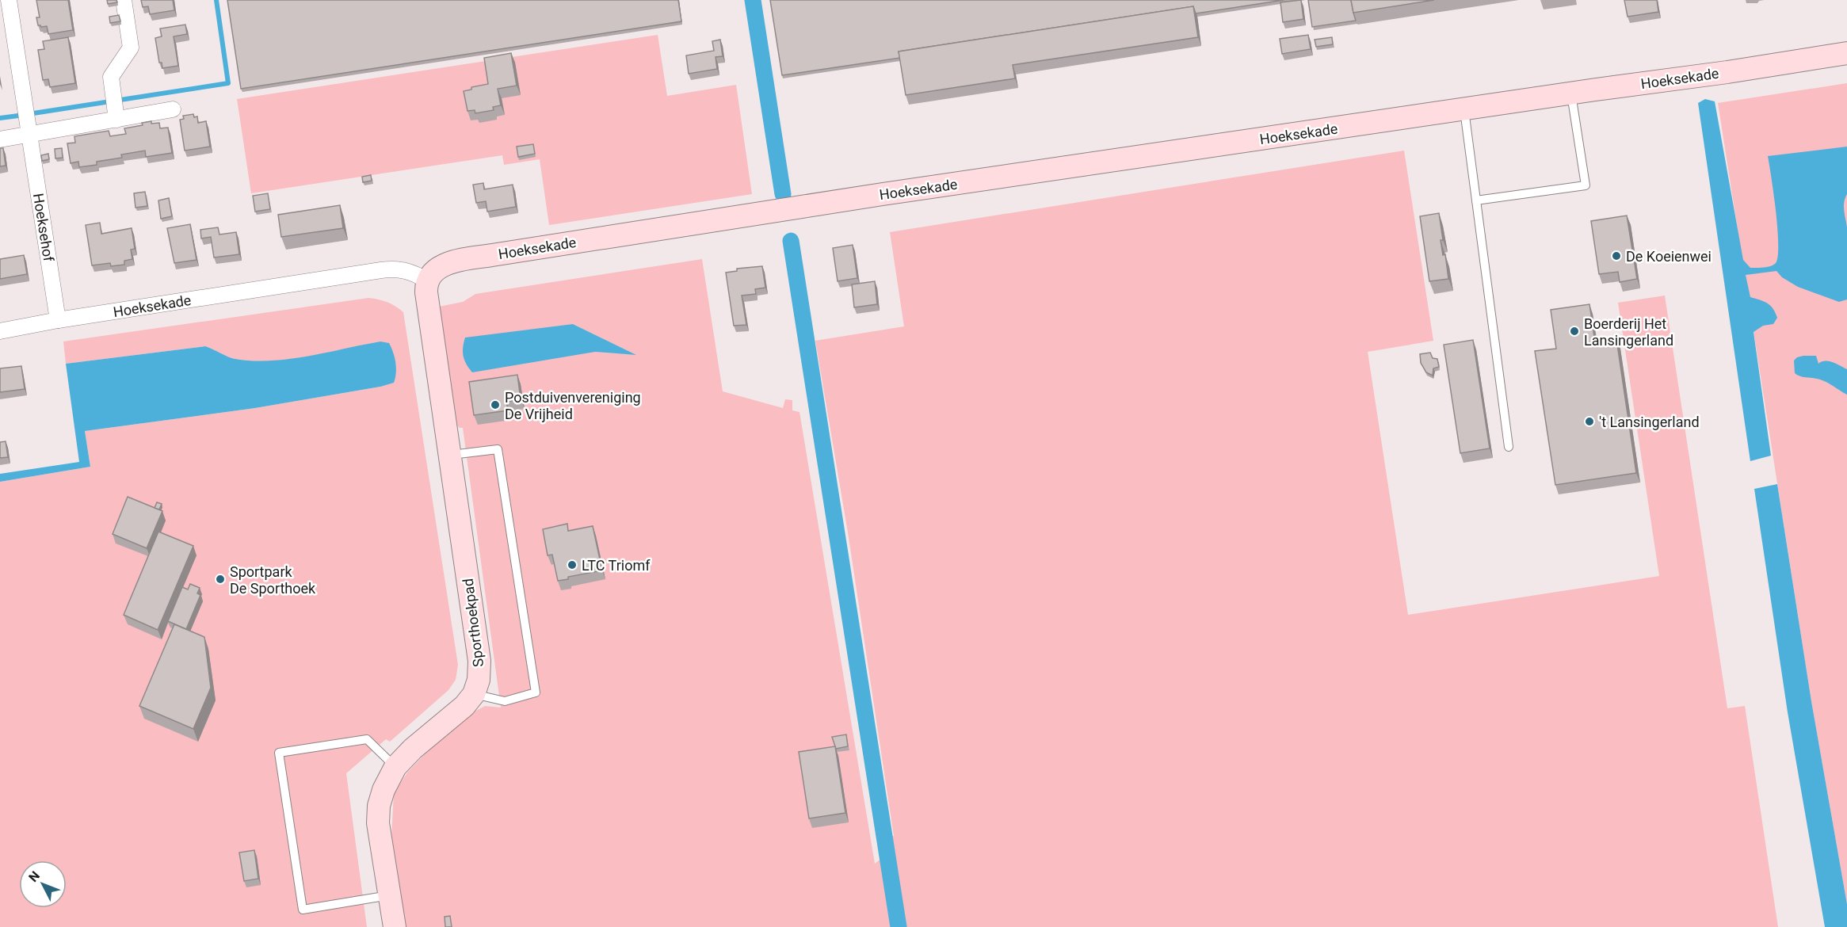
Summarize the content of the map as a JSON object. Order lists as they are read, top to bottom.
{
  "streets": {
    "street": ["Hoeksekade", "Hoeksehof", "Sporthoekpad"]
  },
  "crossings": [
    ["Hoeksekade", "Hoeksehof"],
    ["Hoeksekade", "Sporthoekpad"]
  ],
  "places": [
    "De Koeienwei",
    "Boerderij Het Lansingerland",
    "Postduivenvereniging De Vrijheid",
    "'t Lansingerland",
    "LTC Triomf",
    "Sportpark De Sporthoek"
  ],
  "north": "top left"
}
